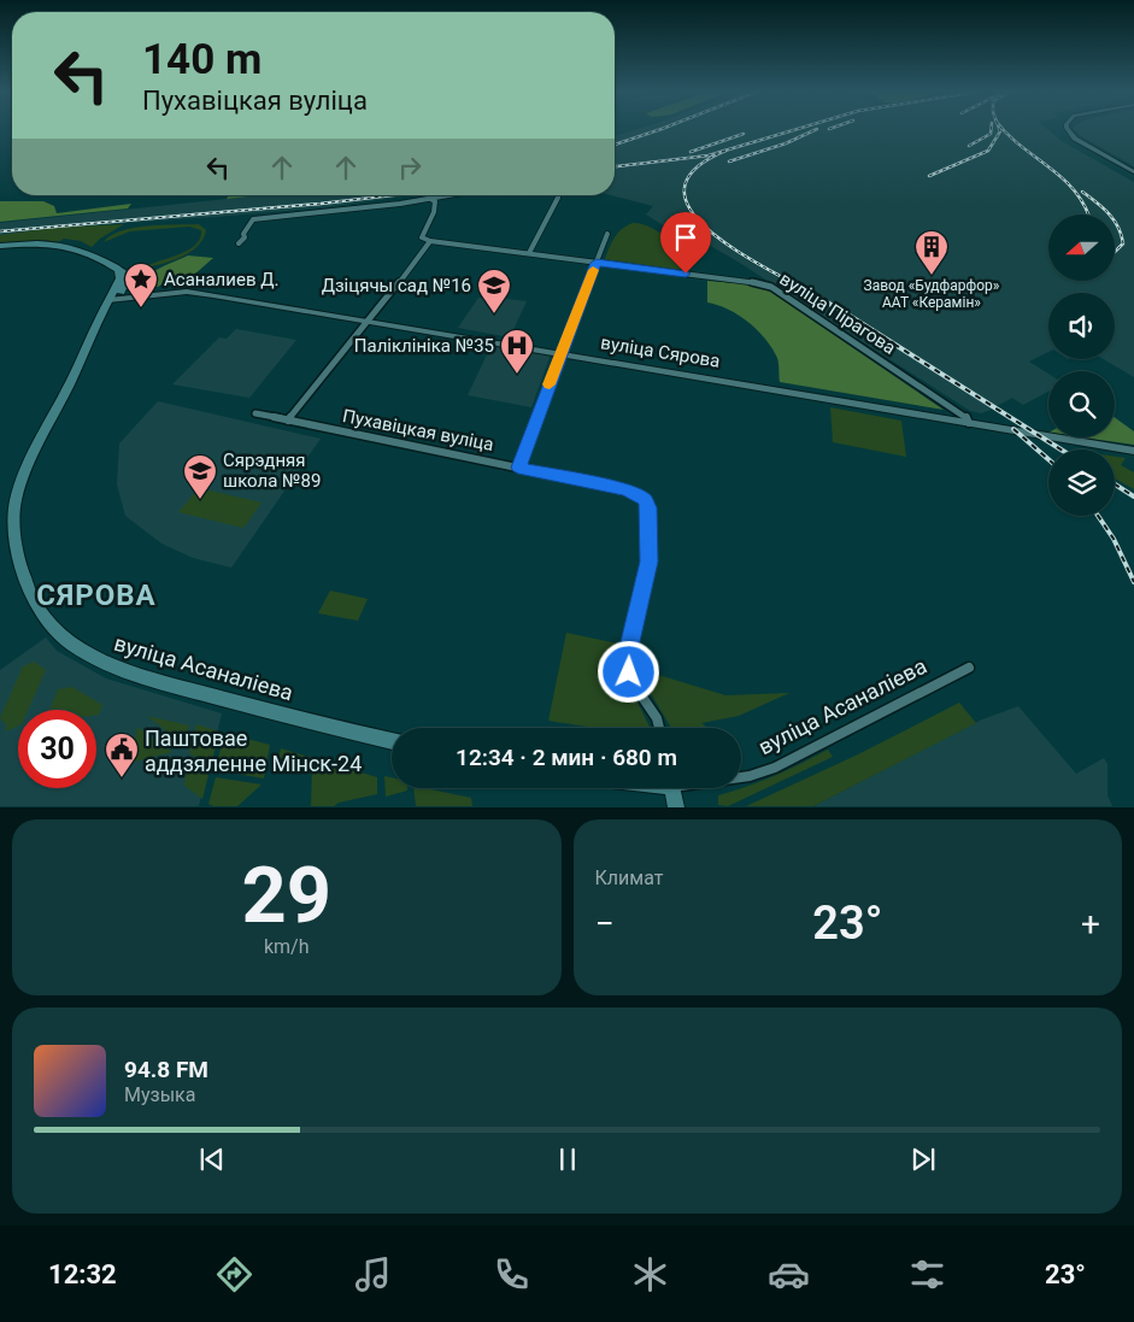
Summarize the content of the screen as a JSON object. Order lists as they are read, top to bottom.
{
  "streets": {
    "main road": ["вуліца Асаналіева"],
    "street": ["вуліца Пірагова", "вуліца Сярова", "Пухавіцкая вуліца"]
  },
  "crossings": [
    ["вуліца Пірагова", "вуліца Сярова"],
    ["вуліца Сярова", "вуліца Асаналіева"]
  ],
  "districts": ["СЯРОВА"],
  "places": {
    "building": ["Завод «Будфарфор» ААТ «Керамін»"],
    "place": ["Асаналиев Д."],
    "school or university": ["Дзіцячы сад №16", "Сярэдняя школа №89"],
    "hospital": ["Паліклініка №35"],
    "public building": ["Паштовае аддзяленне Мінск-24"]
  },
  "north": "left",
  "page": {
    "turn": ["140 m", "Пухавіцкая вуліца"],
    "limit": "30",
    "trip": "12:34 · 2 мин · 680 m",
    "tile": [
      ["29", "km/h"],
      "Климат"
    ],
    "heat": ["−", "23°", "+"],
    "song": ["94.8 FM", "Музыка"],
    "tabs": ["12:32", "23°"]
  }
}
